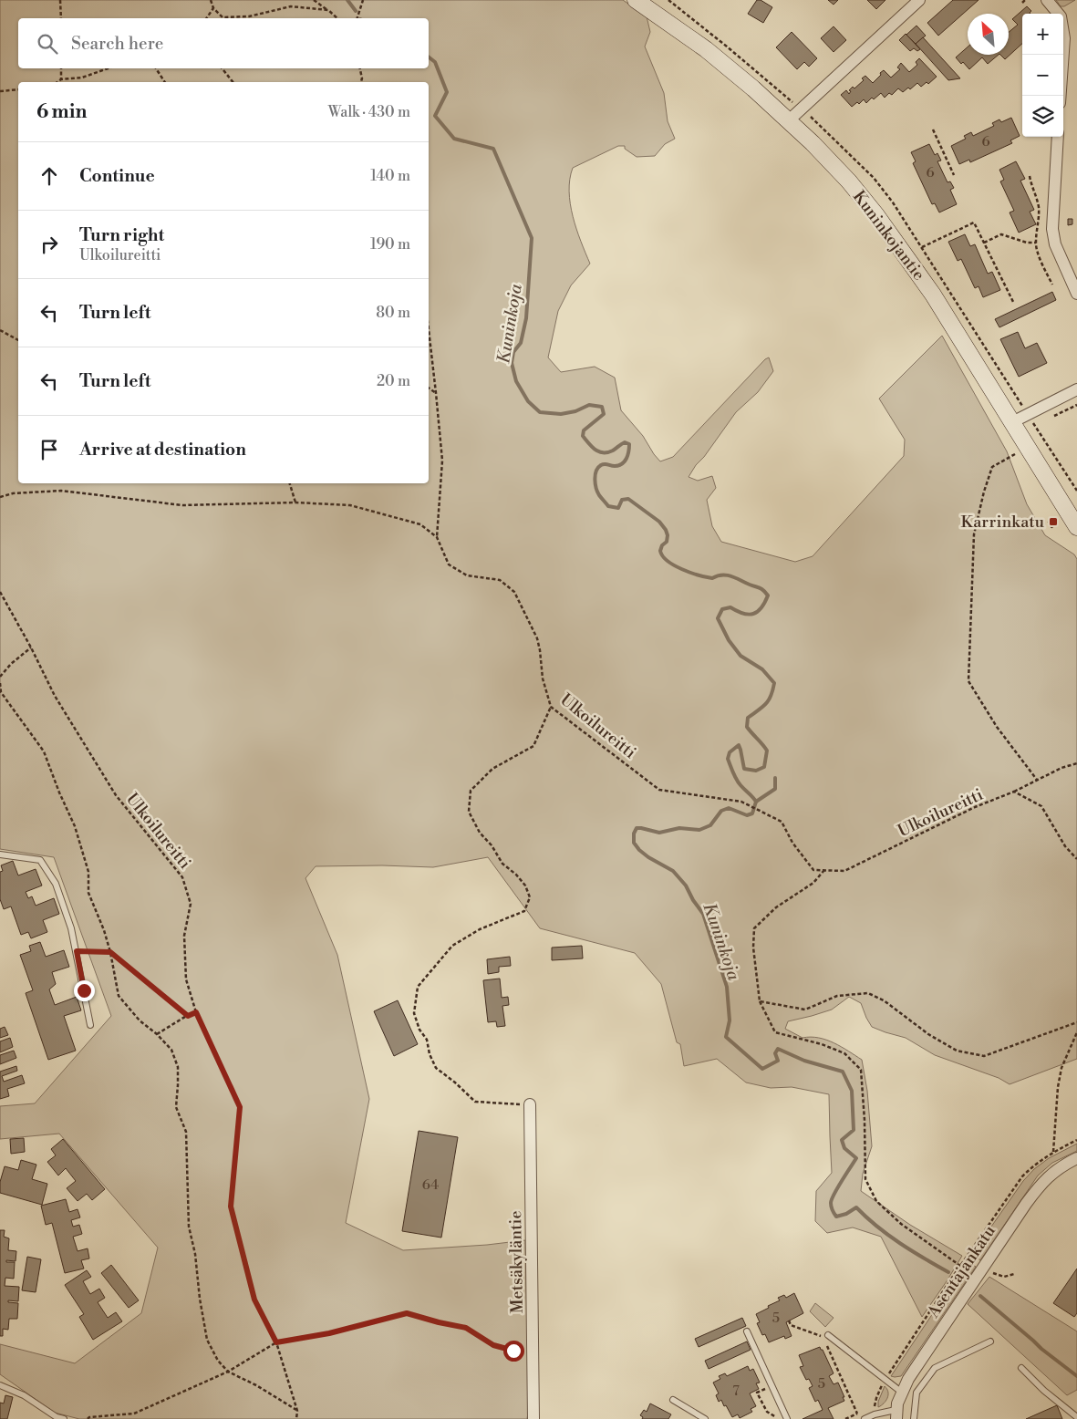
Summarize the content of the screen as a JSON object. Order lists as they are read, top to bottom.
{
  "streets": {
    "main road": ["Kuninkojantie"],
    "street": ["Metsäkyläntie", "Asentajankatu"],
    "path": ["Ulkoilureitti"]
  },
  "water": ["Kuninkoja"],
  "places": {
    "transit": ["Karrinkatu"]
  },
  "house_numbers": [
    "6",
    "6",
    "64",
    "5",
    "5",
    "7"
  ],
  "north": "top left",
  "page": {
    "map_buttons": ["+", "−"],
    "search": "Search here",
    "heading": ["6 min", "Walk · 430 m"],
    "list": [
      ["Continue", "140 m"],
      ["Turn right", "Ulkoilureitti", "190 m"],
      ["Turn left", "80 m"],
      ["Turn left", "20 m"],
      "Arrive at destination"
    ]
  }
}
